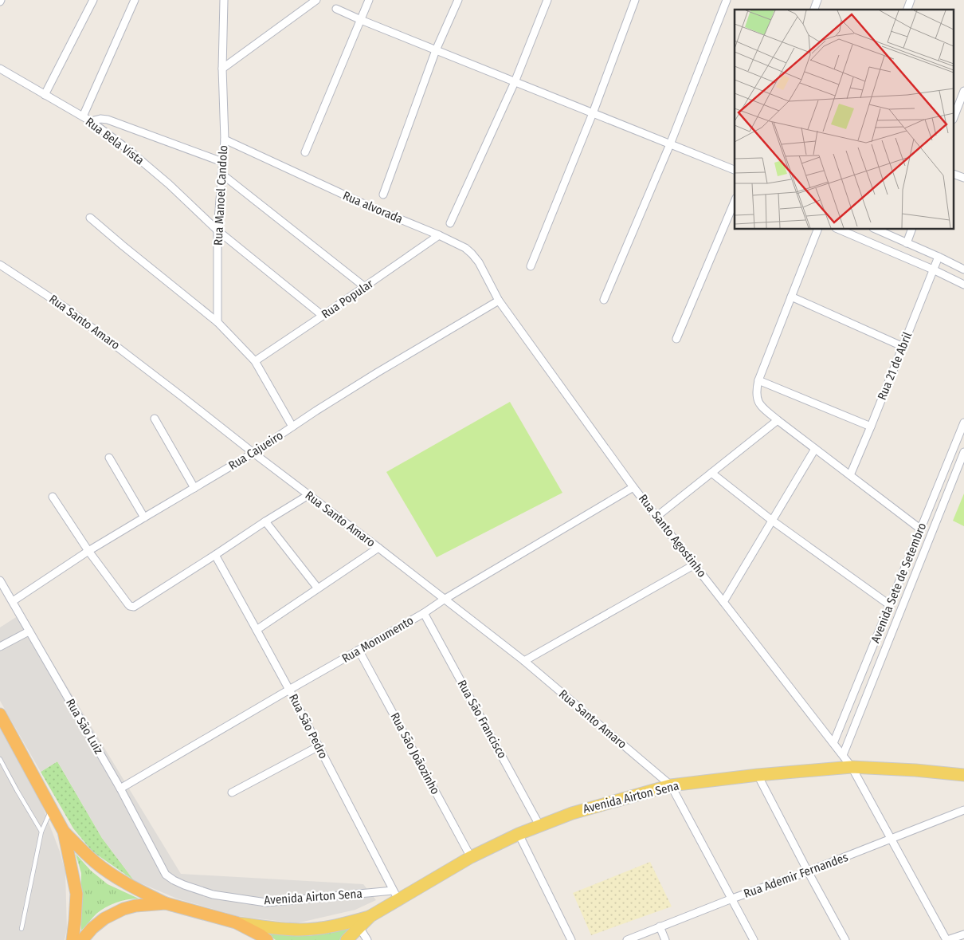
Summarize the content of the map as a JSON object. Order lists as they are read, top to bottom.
{
  "streets": {
    "main road": ["Avenida Airton Sena"],
    "street": [
      "Rua Bela Vista",
      "Rua Manoel Candolo",
      "Rua alvorada",
      "Rua Popular",
      "Rua Santo Amaro",
      "Rua 21 de Abril",
      "Rua Cajueiro",
      "Rua Santo Agostinho",
      "Avenida Sete de Setembro",
      "Rua Monumento",
      "Rua São Francisco",
      "Rua São Luiz",
      "Rua São Pedro",
      "Rua São Joãozinho",
      "Rua Ademir Fernandes"
    ]
  },
  "crossings": [
    ["Rua Bela Vista", "Rua Manoel Candolo"],
    ["Rua Bela Vista", "Rua Popular"],
    ["Rua Manoel Candolo", "Rua alvorada"],
    ["Rua alvorada", "Rua Popular"],
    ["Rua alvorada", "Rua Cajueiro"],
    ["Rua alvorada", "Rua Santo Agostinho"],
    ["Rua Santo Amaro", "Rua Cajueiro"],
    ["Rua Santo Amaro", "Rua Monumento"],
    ["Rua Santo Amaro", "Avenida Airton Sena"],
    ["Rua Cajueiro", "Rua Santo Agostinho"],
    ["Rua Cajueiro", "Rua São Luiz"],
    ["Rua Santo Agostinho", "Avenida Sete de Setembro"],
    ["Rua Santo Agostinho", "Rua Monumento"],
    ["Rua Santo Agostinho", "Avenida Airton Sena"],
    ["Rua Santo Agostinho", "Rua Ademir Fernandes"],
    ["Rua Monumento", "Rua São Francisco"],
    ["Rua Monumento", "Rua São Luiz"],
    ["Rua Monumento", "Rua São Pedro"],
    ["Rua Monumento", "Rua São Joãozinho"],
    ["Rua São Francisco", "Avenida Airton Sena"],
    ["Rua São Luiz", "Avenida Airton Sena"],
    ["Rua São Pedro", "Avenida Airton Sena"],
    ["Rua São Joãozinho", "Avenida Airton Sena"]
  ]
}
